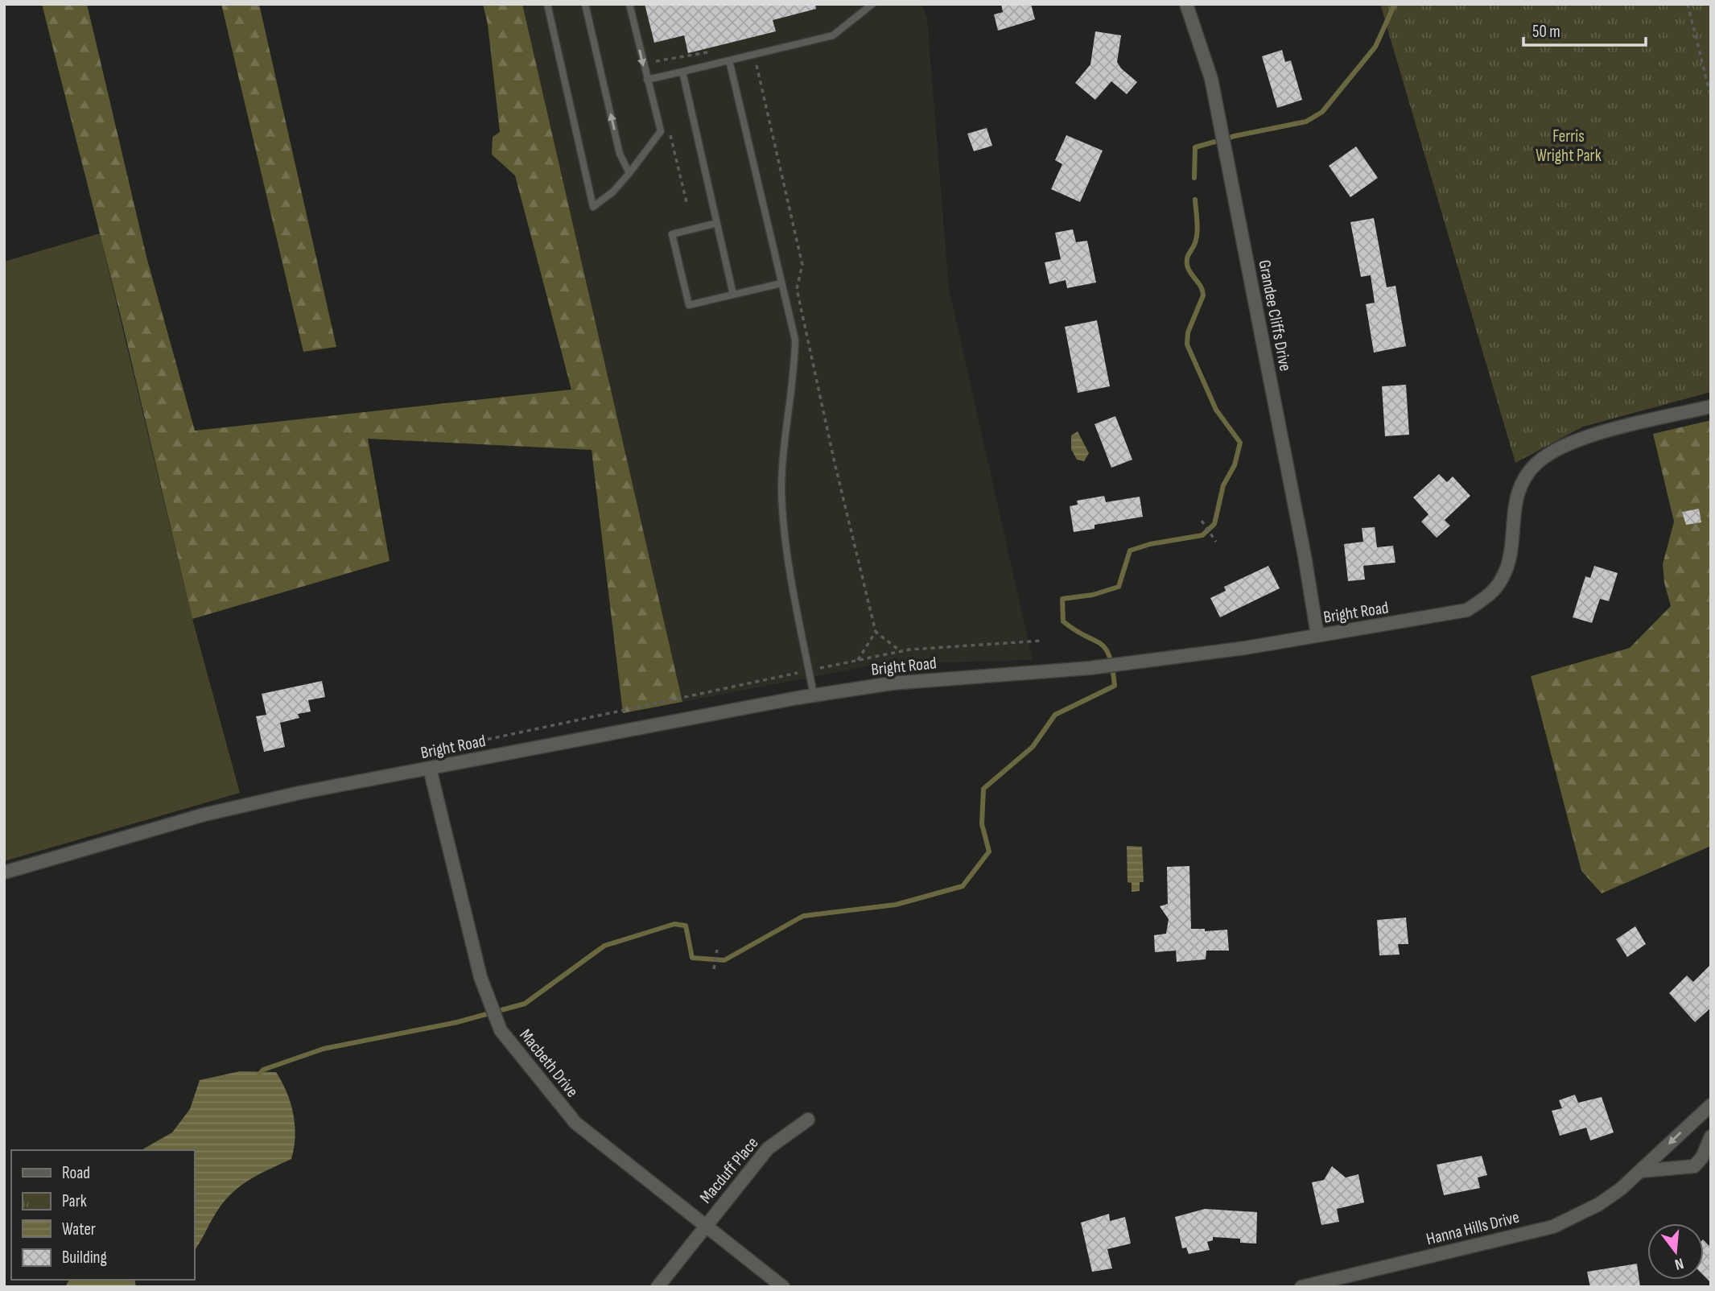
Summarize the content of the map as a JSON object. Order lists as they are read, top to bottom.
{
  "streets": {
    "street": [
      "Grandee Cliffs Drive",
      "Bright Road",
      "Macbeth Drive",
      "Macduff Place",
      "Hanna Hills Drive"
    ]
  },
  "crossings": [
    ["Grandee Cliffs Drive", "Bright Road"],
    ["Bright Road", "Macbeth Drive"],
    ["Macbeth Drive", "Macduff Place"]
  ],
  "parks": ["Ferris Wright Park"],
  "legend": [
    "Road",
    "Park",
    "Water",
    "Building"
  ],
  "scale_bar": "50 m",
  "north": "bottom"
}
